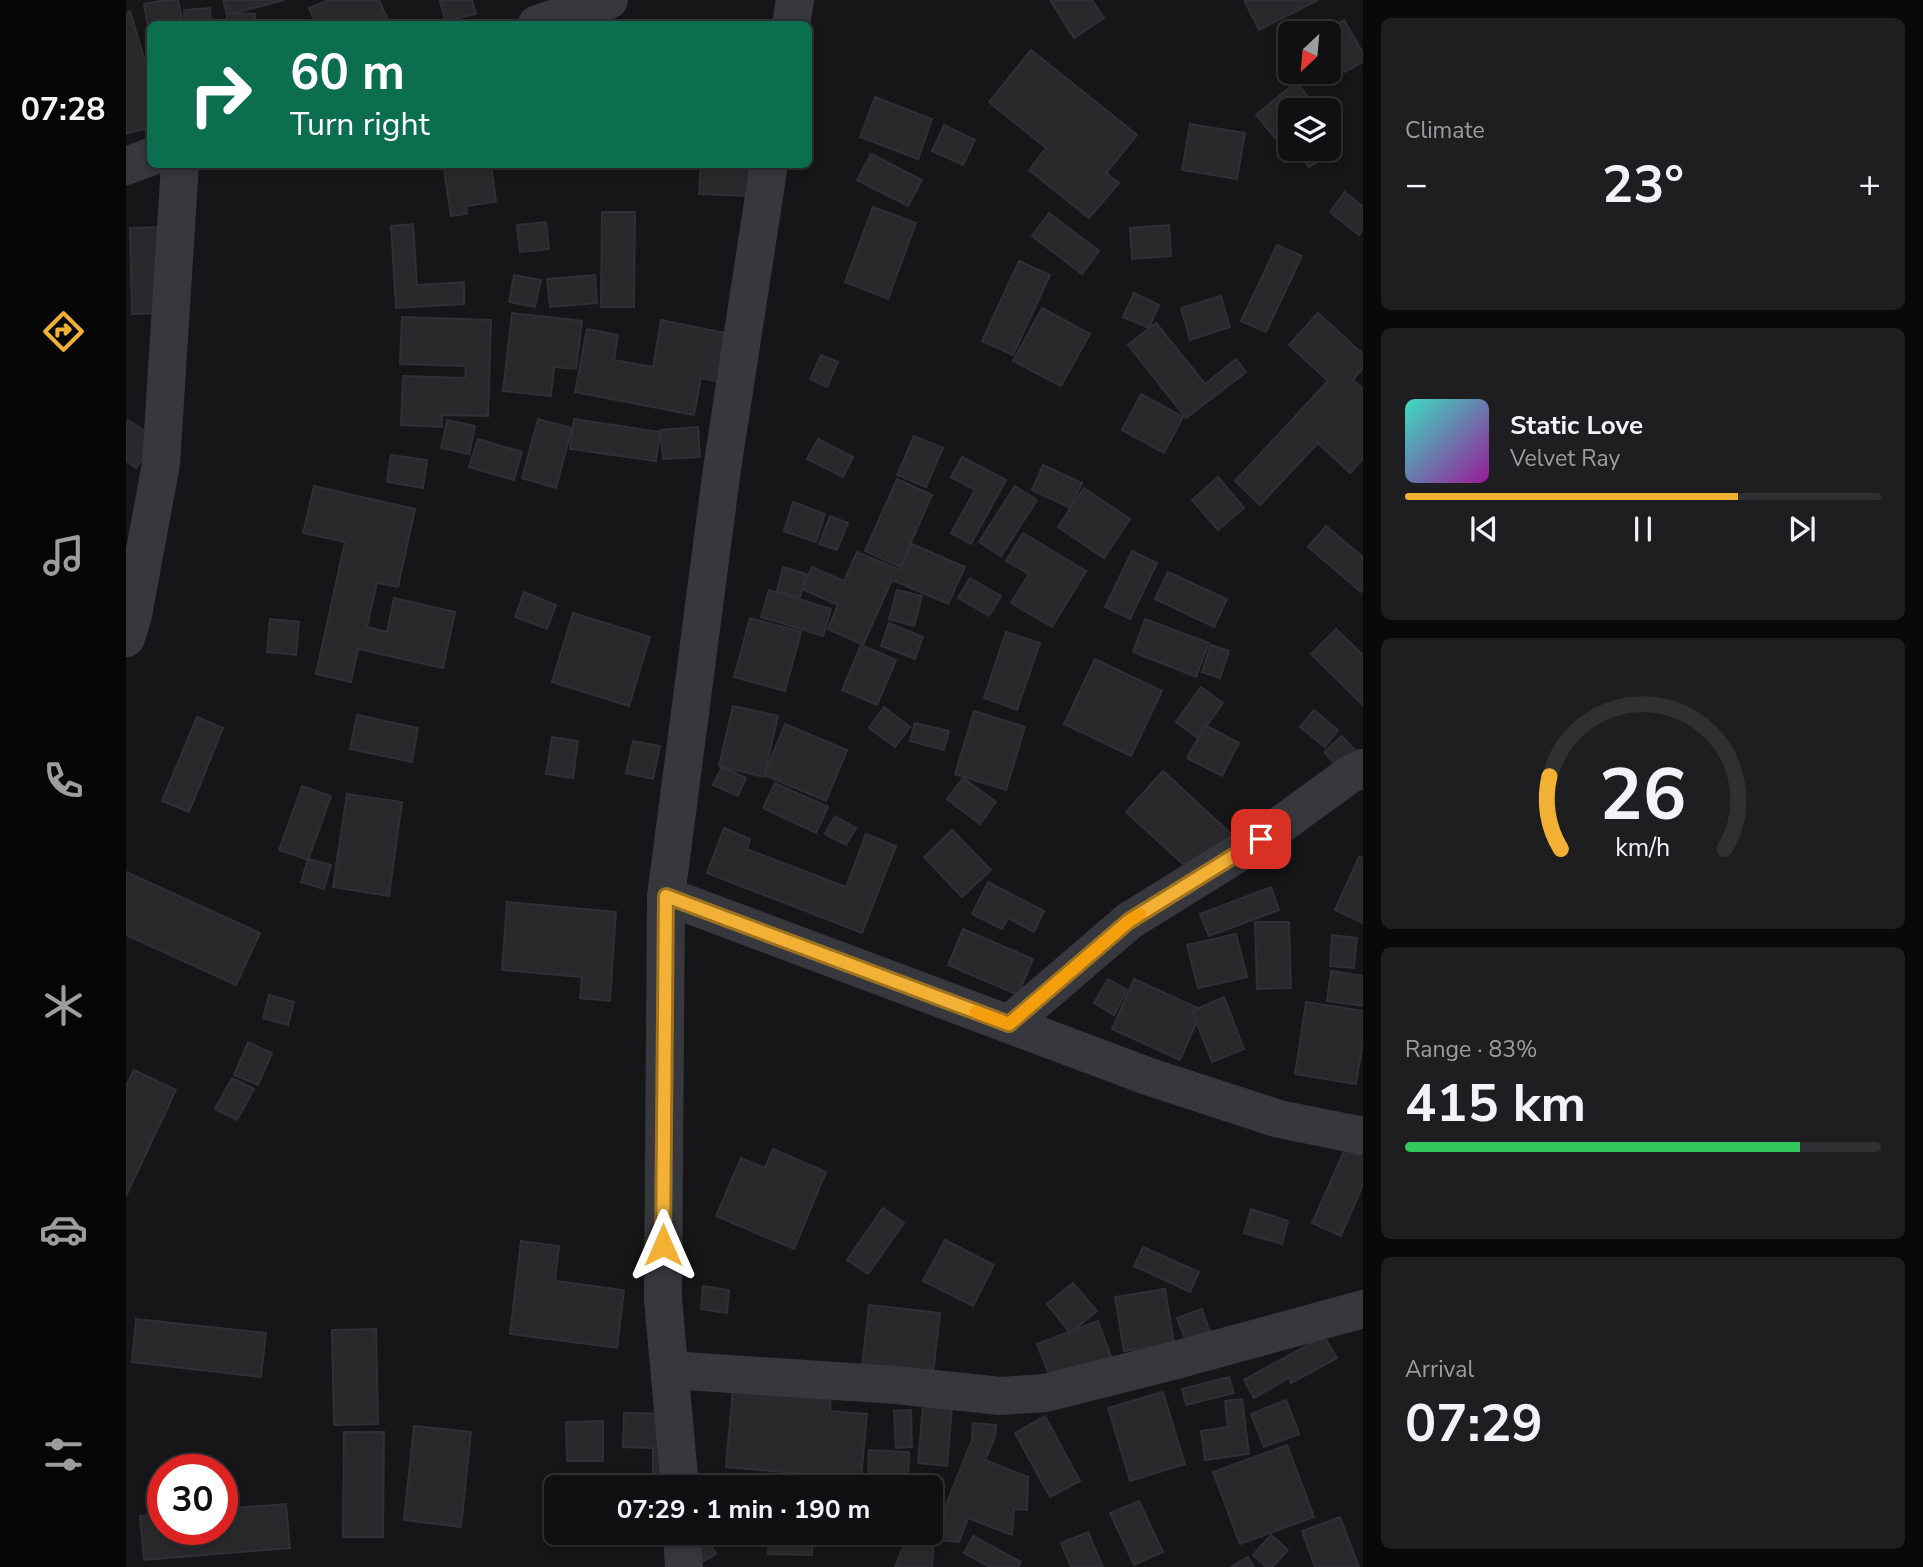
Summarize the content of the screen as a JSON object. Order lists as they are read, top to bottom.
{
  "north": "bottom left",
  "page": {
    "tabs": "07:28",
    "tile": [
      "Climate",
      ["Range · 83%", "415 km"],
      ["Arrival", "07:29"]
    ],
    "turn": ["60 m", "Turn right"],
    "heat": ["−", "23°", "+"],
    "song": ["Static Love", "Velvet Ray"],
    "limit": "30",
    "trip": "07:29 · 1 min · 190 m",
    "gauge": ["26", "km/h"]
  }
}
